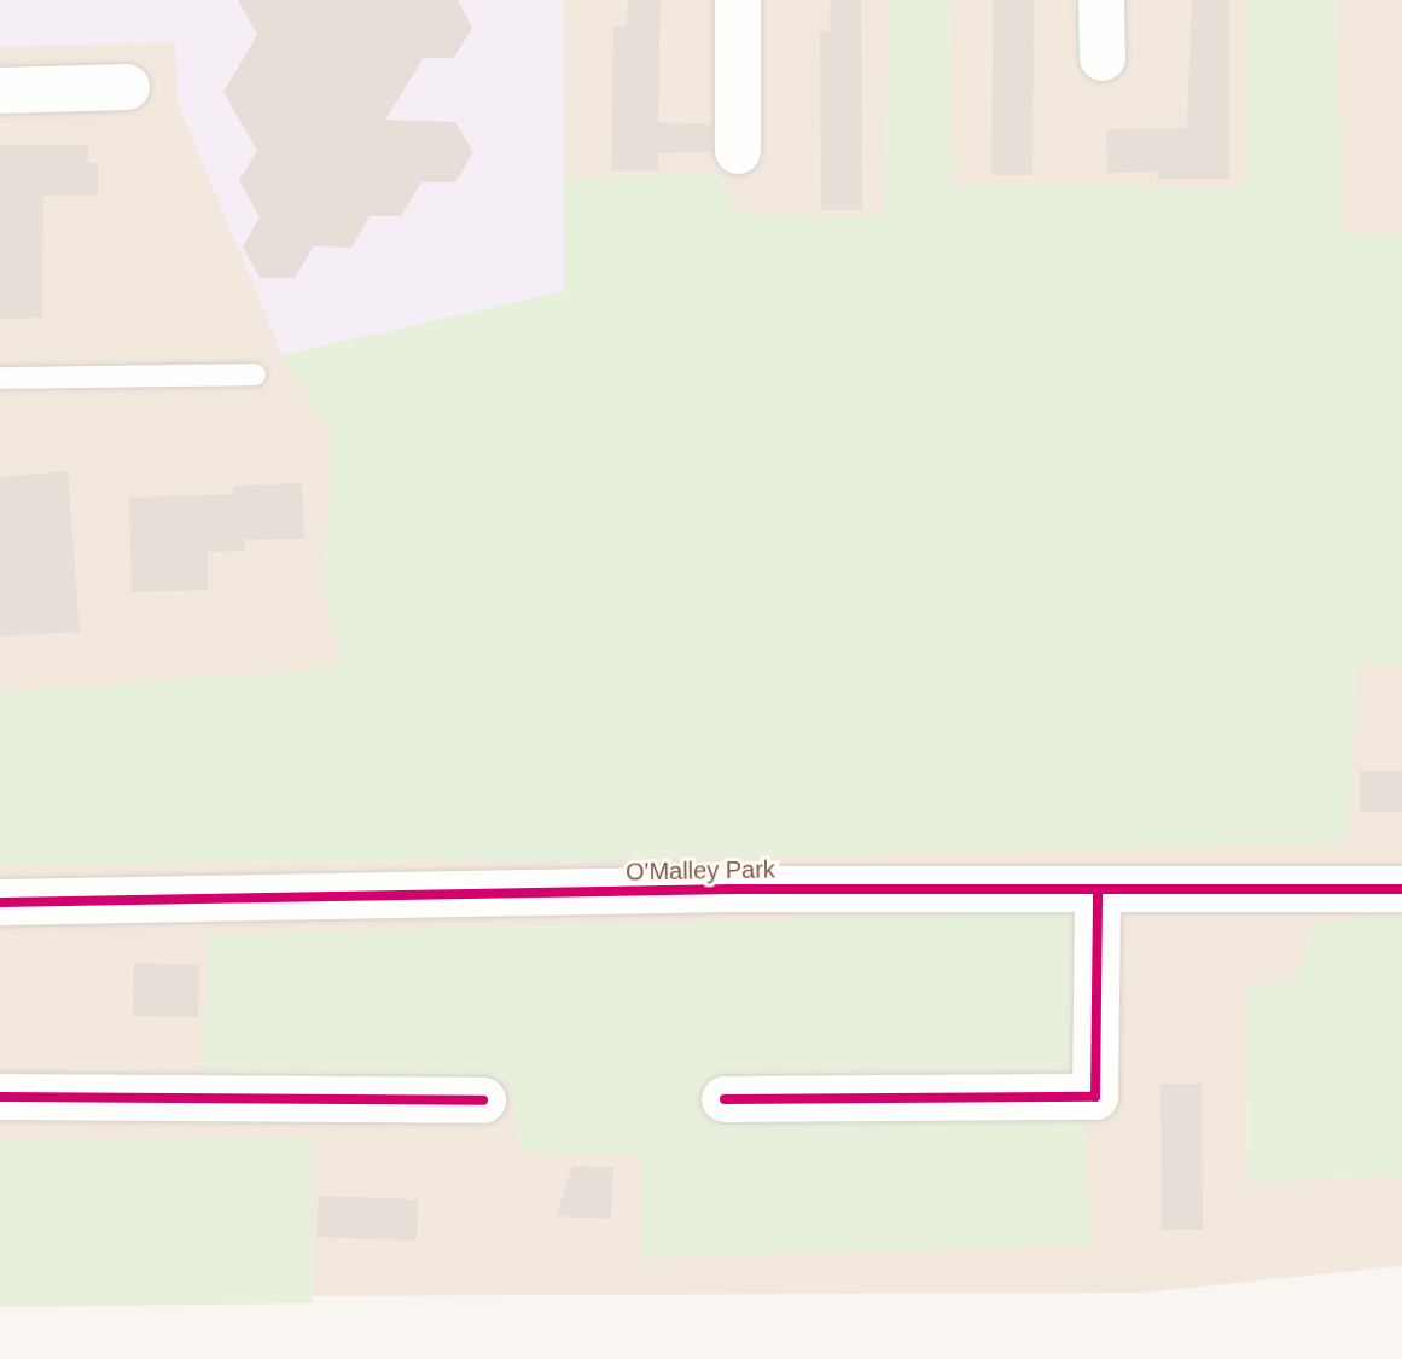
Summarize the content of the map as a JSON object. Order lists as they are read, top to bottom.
{
  "streets": {
    "street": ["O'Malley Park"]
  }
}
